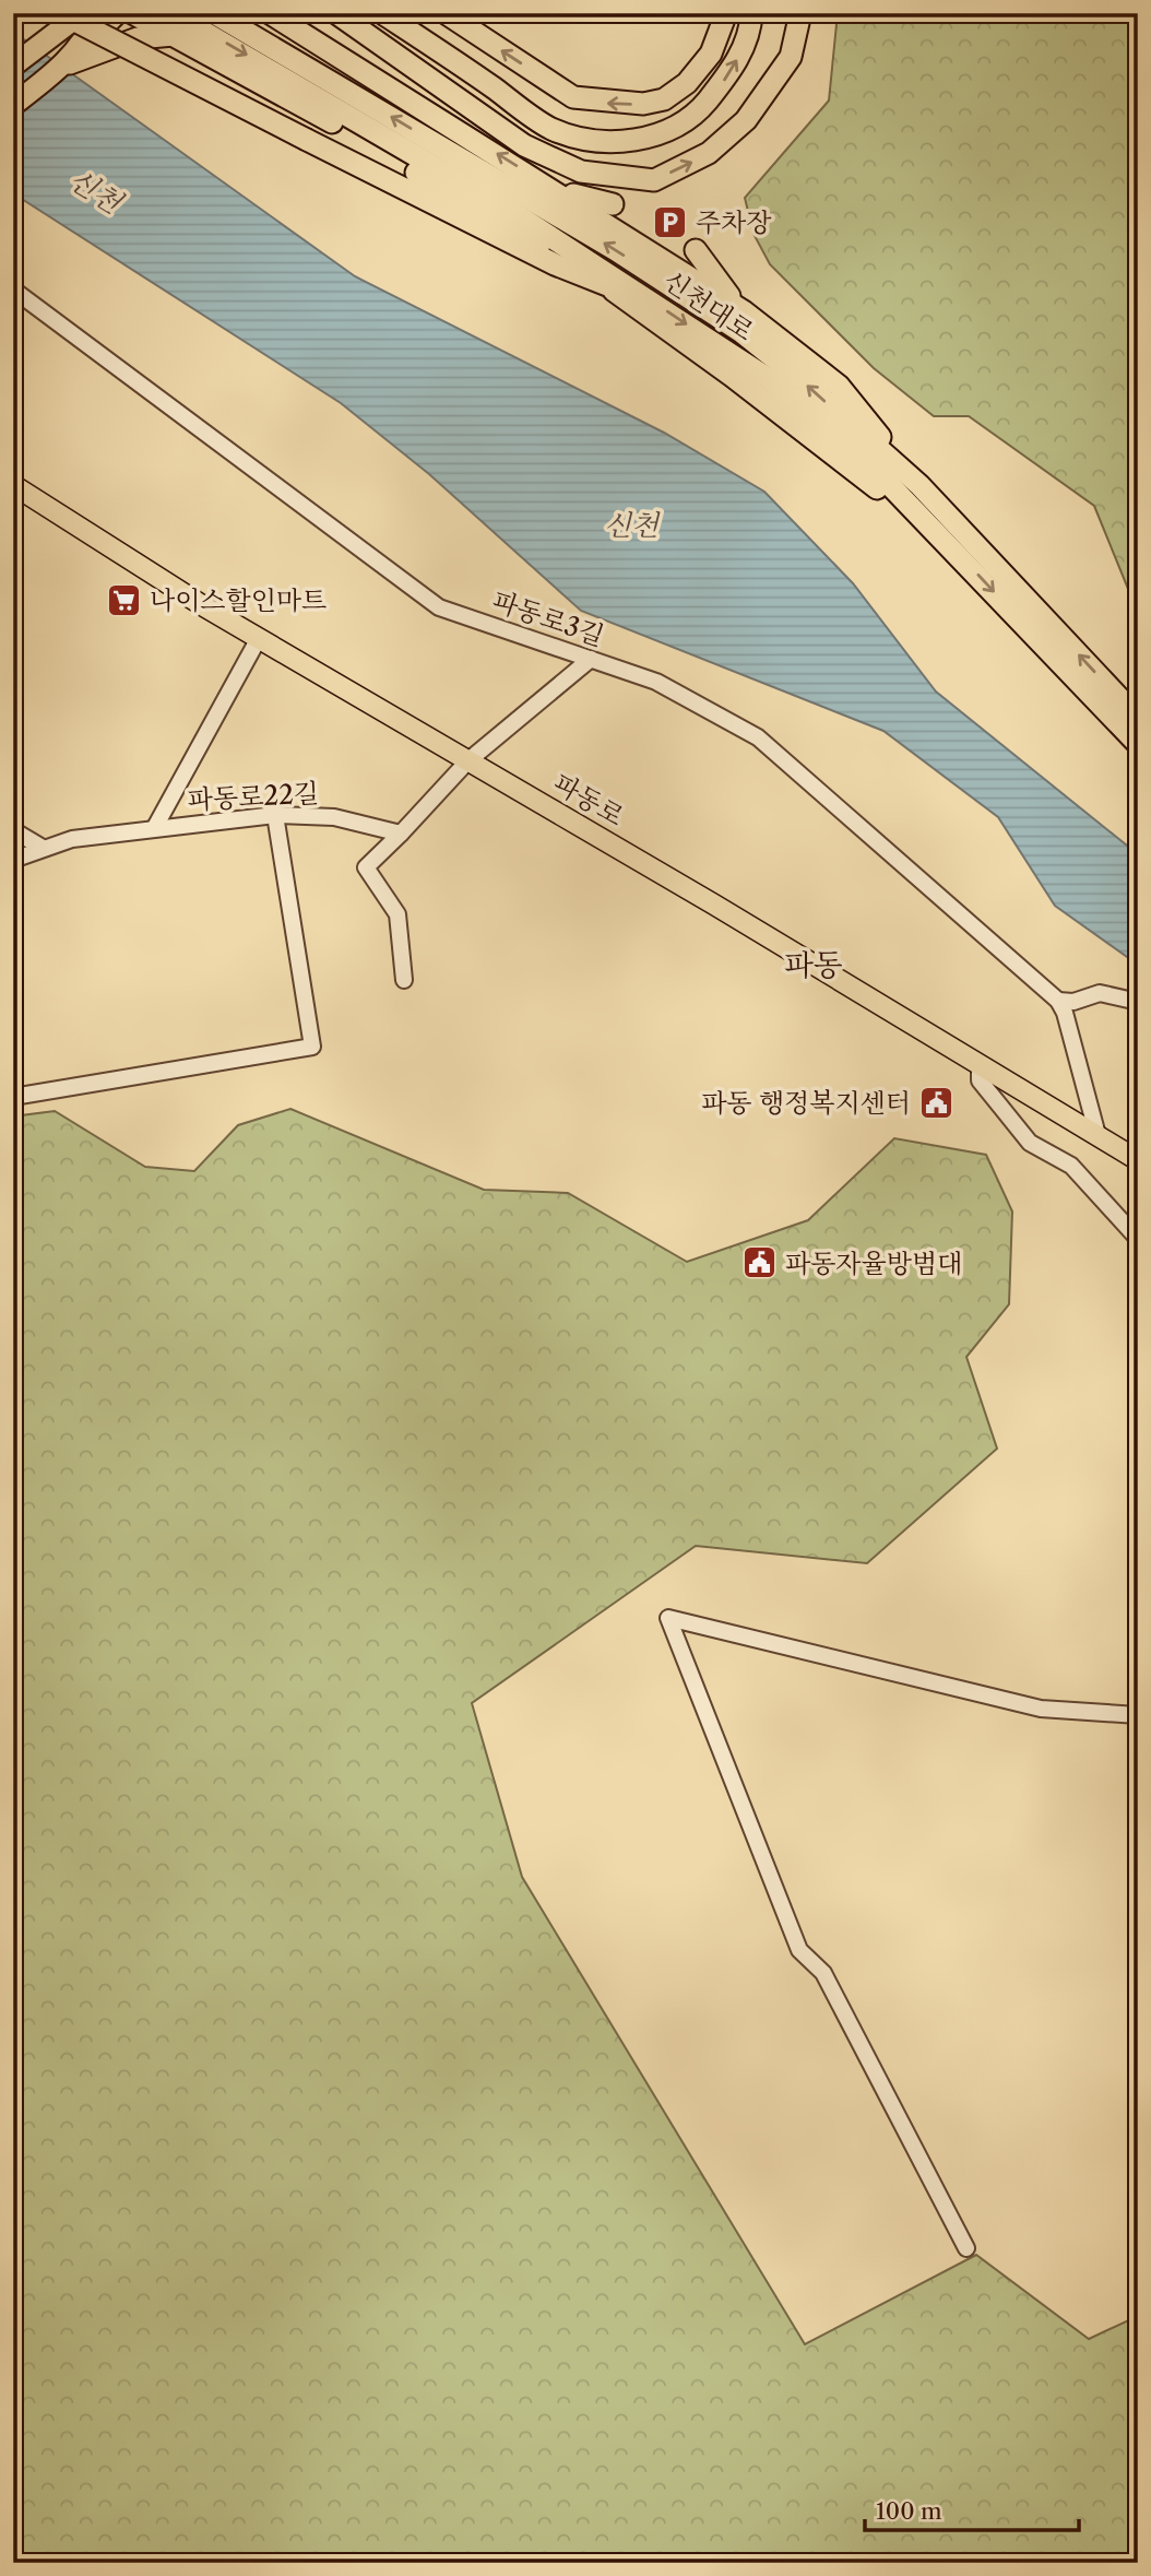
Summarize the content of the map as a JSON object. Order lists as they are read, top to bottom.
{
  "streets": {
    "highway": ["신천대로"],
    "main road": ["파동로"],
    "street": ["파동로3길", "파동로22길"]
  },
  "districts": ["파동"],
  "water": ["신천"],
  "places": {
    "parking": ["주차장"],
    "supermarket": ["나이스할인마트"],
    "public building": ["파동 행정복지센터", "파동자율방범대"]
  },
  "scale_bar": "100 m"
}
